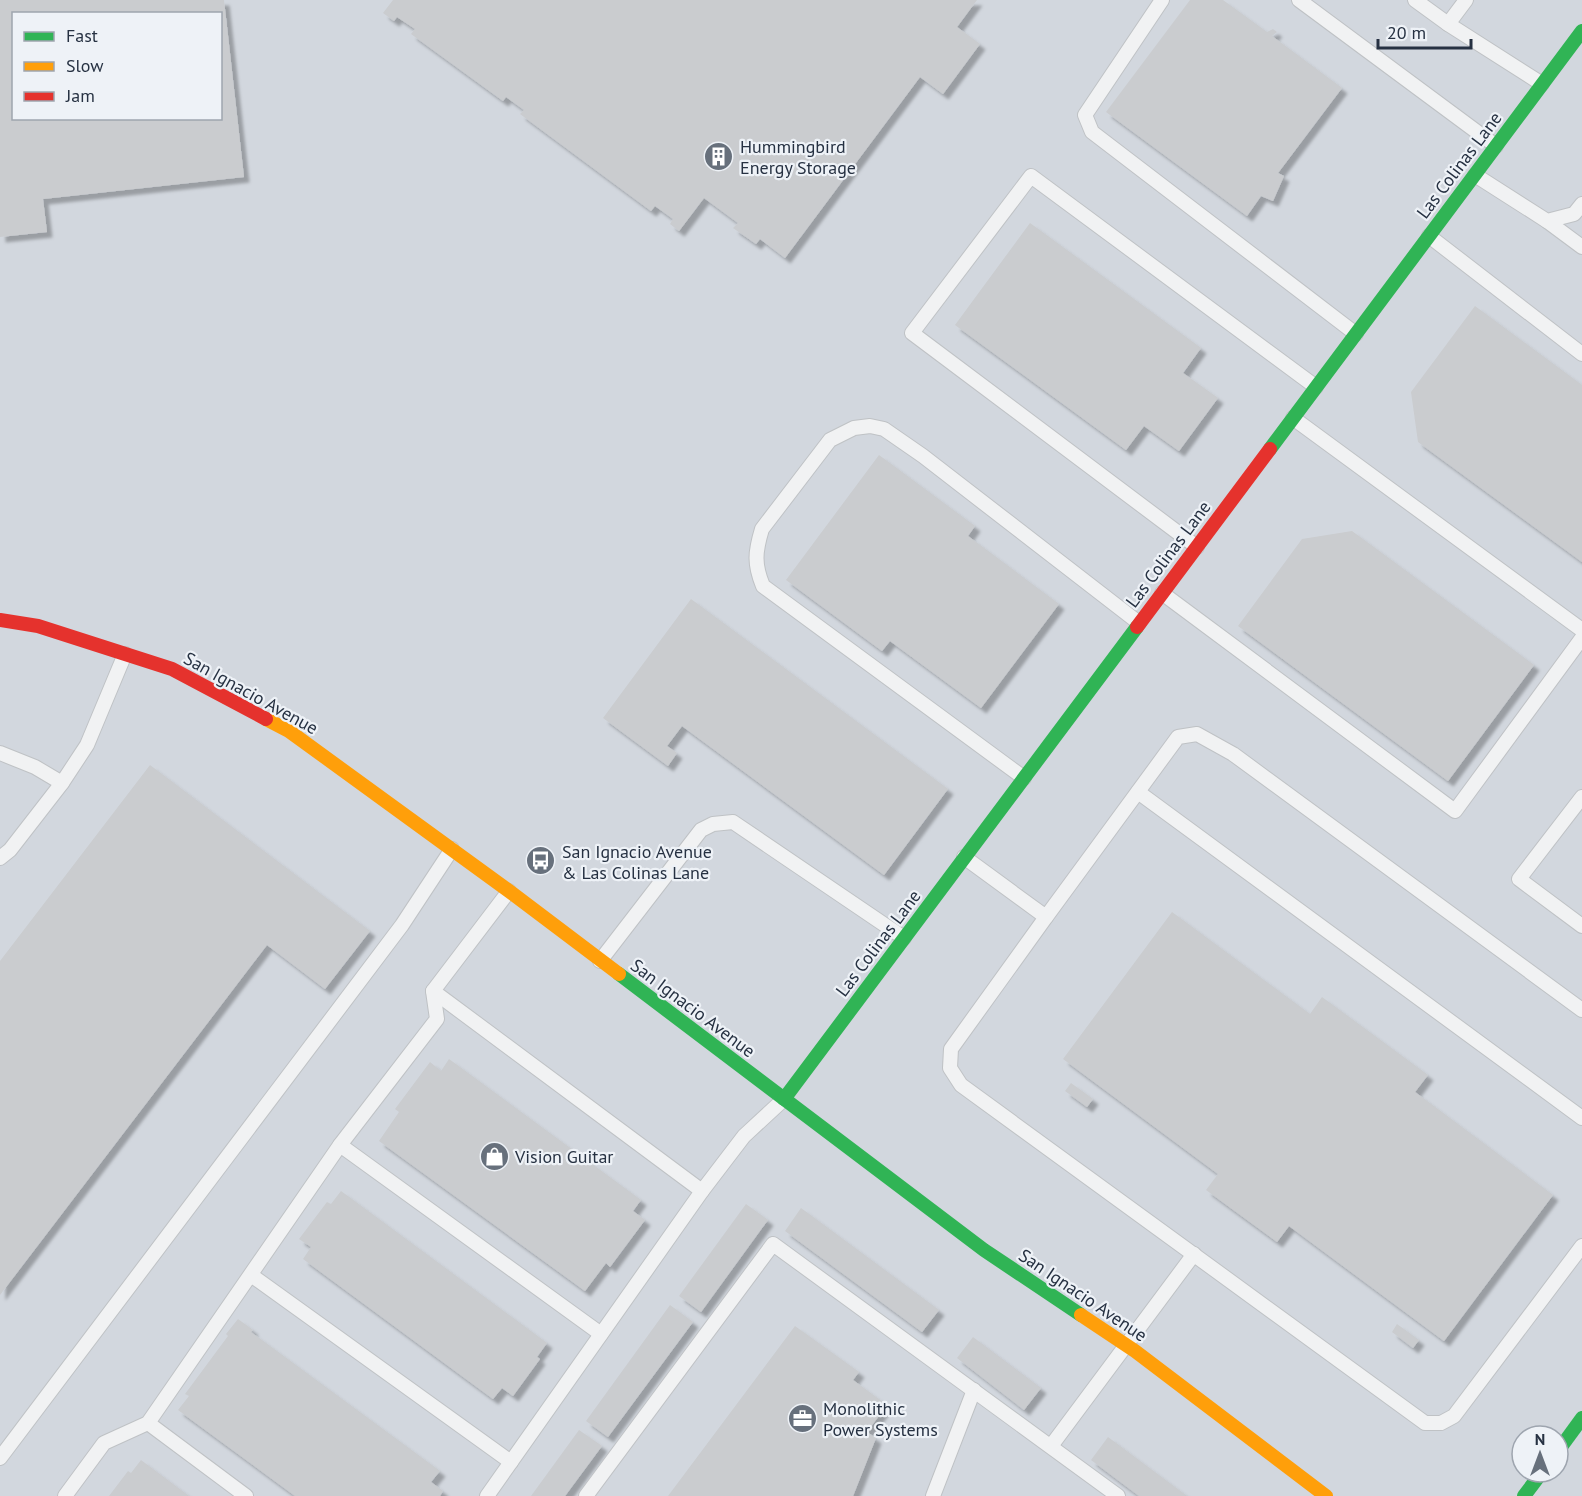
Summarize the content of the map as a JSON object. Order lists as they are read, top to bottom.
{
  "streets": {
    "street": ["Las Colinas Lane", "San Ignacio Avenue"]
  },
  "crossings": [
    ["Las Colinas Lane", "San Ignacio Avenue"]
  ],
  "places": {
    "building": ["Hummingbird Energy Storage"],
    "bus stop": ["San Ignacio Avenue & Las Colinas Lane"],
    "shop": ["Vision Guitar"],
    "office": ["Monolithic Power Systems"]
  },
  "legend": ["Fast", "Slow", "Jam"],
  "scale_bar": "20 m",
  "north": "top"
}
